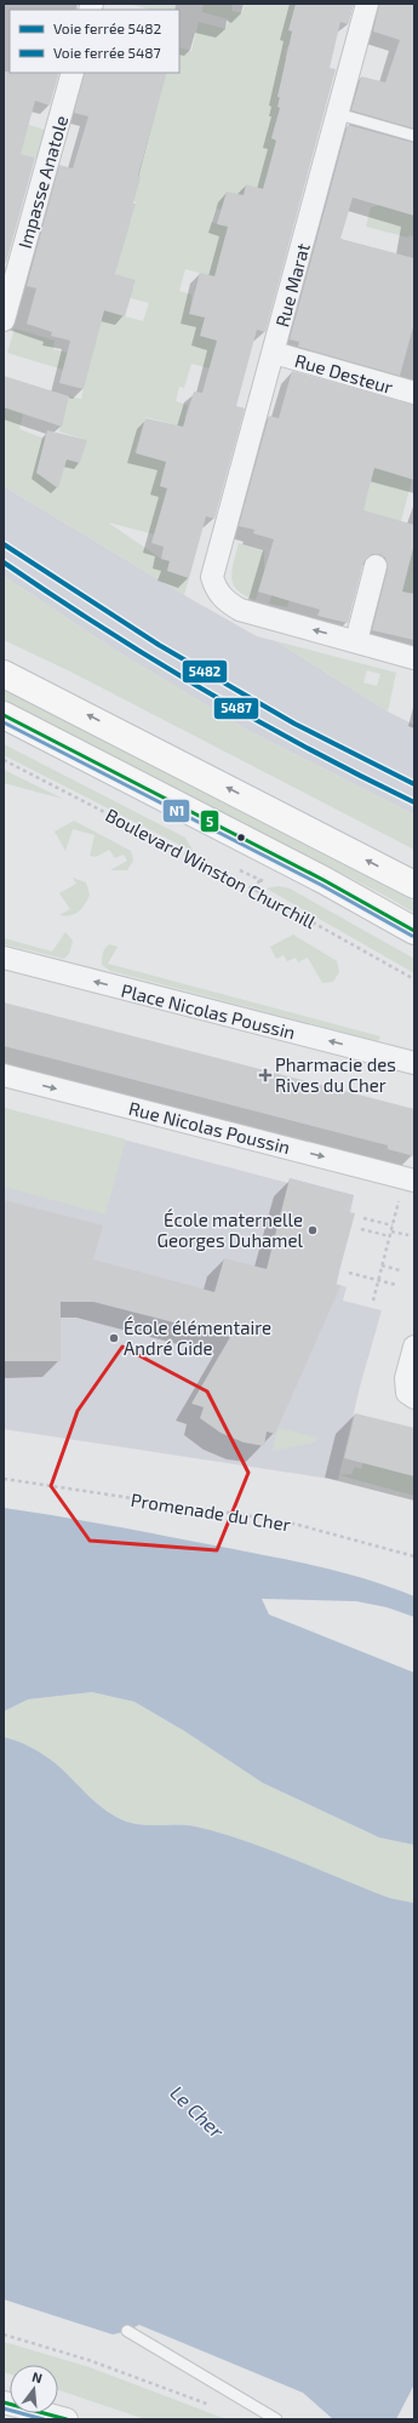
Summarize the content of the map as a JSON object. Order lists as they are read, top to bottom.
{
  "streets": {
    "street": [
      "Impasse Anatole",
      "Rue Marat",
      "Rue Desteur",
      "Place Nicolas Poussin",
      "Rue Nicolas Poussin"
    ],
    "path": ["Boulevard Winston Churchill", "Promenade du Cher"]
  },
  "crossings": [
    ["Rue Marat", "Rue Desteur"]
  ],
  "one_way": ["Place Nicolas Poussin", "Rue Nicolas Poussin"],
  "water": ["Le Cher"],
  "places": {
    "health": ["Pharmacie des Rives du Cher"],
    "other": ["École maternelle Georges Duhamel", "École élémentaire André Gide"]
  },
  "lines": [
    "rail line 5482",
    "rail line 5487",
    "transit line 5",
    "transit line N1"
  ],
  "legend": ["Voie ferrée 5482", "Voie ferrée 5487"],
  "north": "top"
}
